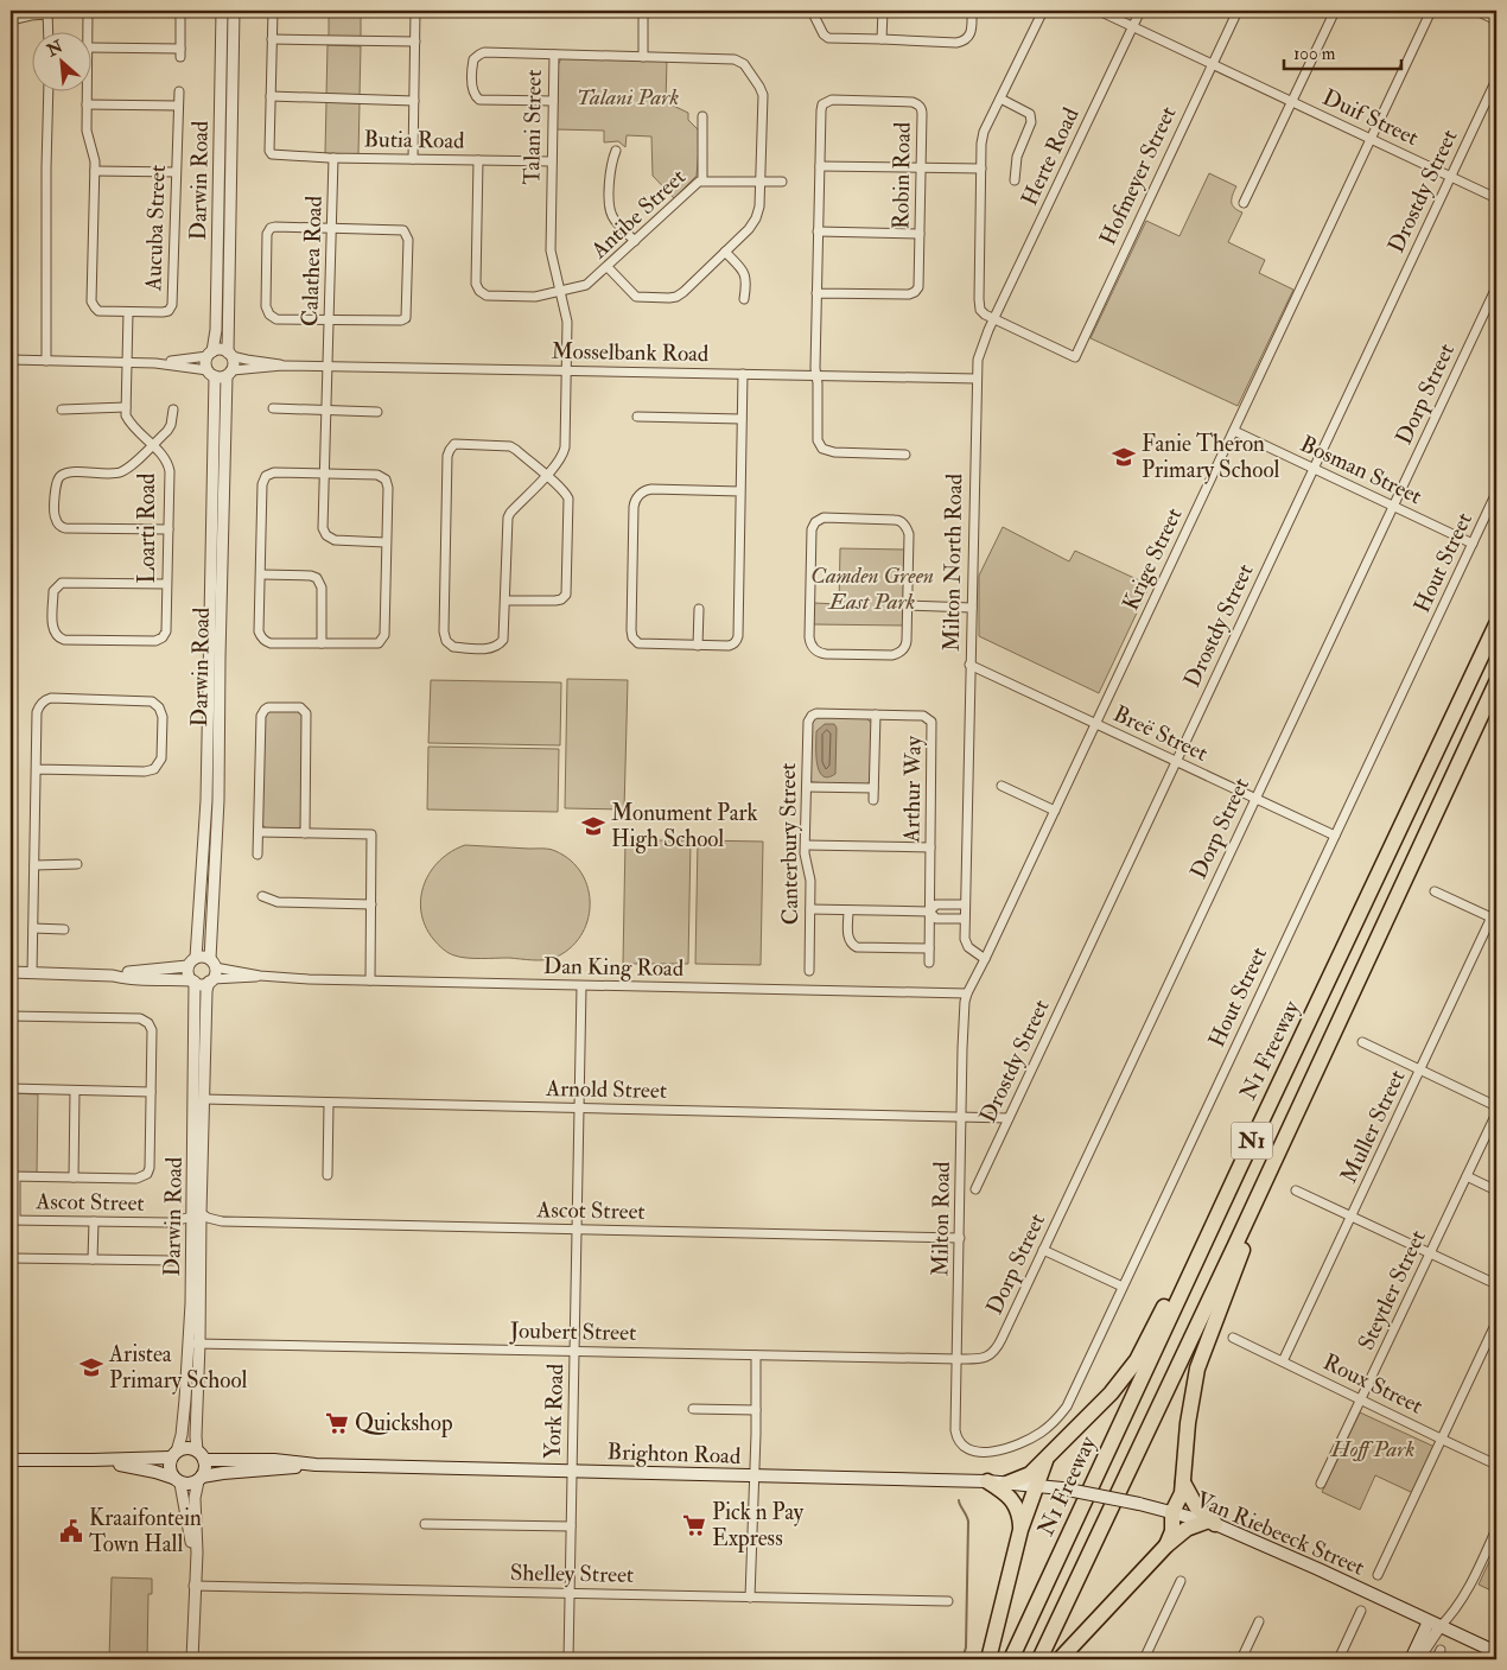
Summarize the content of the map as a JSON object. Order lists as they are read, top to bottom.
{
  "streets": {
    "highway": ["N1 Freeway", "N1"],
    "main road": ["Brighton Road", "Van Riebeeck Street"],
    "street": [
      "Duif Street",
      "Talani Street",
      "Butia Road",
      "Herte Road",
      "Robin Road",
      "Hofmeyer Street",
      "Darwin Road",
      "Drostdy Street",
      "Antibe Street",
      "Aucuba Street",
      "Calathea Road",
      "Mosselbank Road",
      "Dorp Street",
      "Bosman Street",
      "Loarti Road",
      "Krige Street",
      "Milton North Road",
      "Hout Street",
      "Breë Street",
      "Arthur Way",
      "Canterbury Street",
      "Dan King Road",
      "Arnold Street",
      "Muller Street",
      "Ascot Street",
      "Milton Road",
      "Steytler Street",
      "Joubert Street",
      "Roux Street",
      "York Road",
      "Shelley Street"
    ]
  },
  "crossings": [
    ["Duif Street", "Herte Road"],
    ["Duif Street", "Hofmeyer Street"],
    ["Duif Street", "Drostdy Street"],
    ["Duif Street", "Krige Street"],
    ["Talani Street", "Butia Road"],
    ["Talani Street", "Antibe Street"],
    ["Talani Street", "Mosselbank Road"],
    ["Butia Road", "Antibe Street"],
    ["Butia Road", "Calathea Road"],
    ["Herte Road", "Hofmeyer Street"],
    ["Herte Road", "Milton North Road"],
    ["Robin Road", "Mosselbank Road"],
    ["Hofmeyer Street", "Milton North Road"],
    ["Darwin Road", "Mosselbank Road"],
    ["Darwin Road", "Dan King Road"],
    ["Darwin Road", "Arnold Street"],
    ["Darwin Road", "Ascot Street"],
    ["Darwin Road", "Joubert Street"],
    ["Darwin Road", "Brighton Road"],
    ["Drostdy Street", "Bosman Street"],
    ["Drostdy Street", "Breë Street"],
    ["Drostdy Street", "Arnold Street"],
    ["Aucuba Street", "Loarti Road"],
    ["Calathea Road", "Mosselbank Road"],
    ["Mosselbank Road", "Milton North Road"],
    ["Dorp Street", "Bosman Street"],
    ["Dorp Street", "Breë Street"],
    ["Dorp Street", "Milton Road"],
    ["Dorp Street", "Joubert Street"],
    ["Bosman Street", "Krige Street"],
    ["Bosman Street", "Hout Street"],
    ["Krige Street", "Milton North Road"],
    ["Krige Street", "Breë Street"],
    ["Krige Street", "Dan King Road"],
    ["Krige Street", "Milton Road"],
    ["Milton North Road", "Breë Street"],
    ["Hout Street", "Breë Street"],
    ["Hout Street", "Milton Road"],
    ["Arthur Way", "Canterbury Street"],
    ["Dan King Road", "Milton Road"],
    ["Dan King Road", "York Road"],
    ["Arnold Street", "Milton Road"],
    ["Arnold Street", "York Road"],
    ["Muller Street", "Roux Street"],
    ["Ascot Street", "Milton Road"],
    ["Ascot Street", "York Road"],
    ["Milton Road", "Joubert Street"],
    ["Steytler Street", "Roux Street"],
    ["Joubert Street", "York Road"],
    ["York Road", "Brighton Road"],
    ["York Road", "Shelley Street"],
    ["Brighton Road", "Van Riebeeck Street"]
  ],
  "parks": ["Talani Park", "Camden Green East Park", "Hoff Park"],
  "places": {
    "school or university": ["Fanie Theron Primary School", "Monument Park High School", "Aristea Primary School"],
    "supermarket": ["Quickshop", "Pick n Pay Express"],
    "public building": ["Kraaifontein Town Hall"]
  },
  "scale_bar": "100 m",
  "north": "top left"
}
